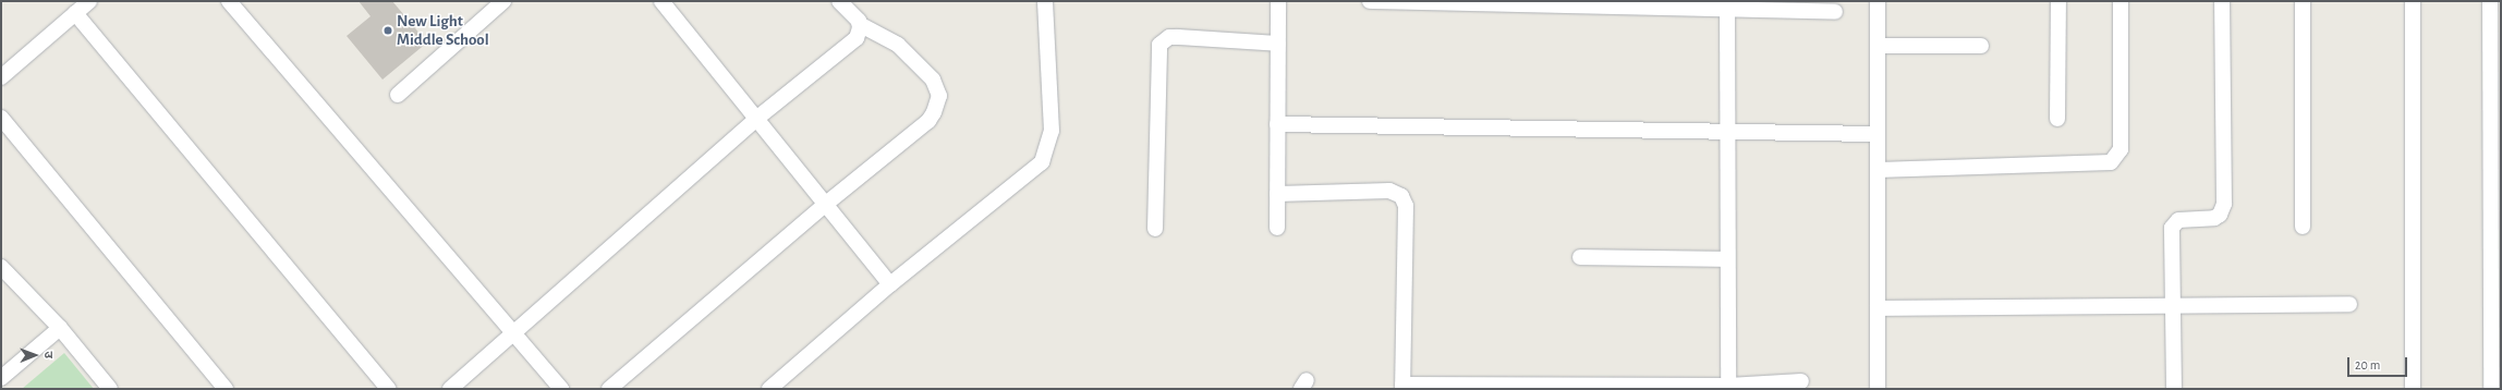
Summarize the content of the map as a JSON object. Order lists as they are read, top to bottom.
{
  "places": ["New Light Middle School"],
  "scale_bar": "20 m",
  "north": "right"
}
